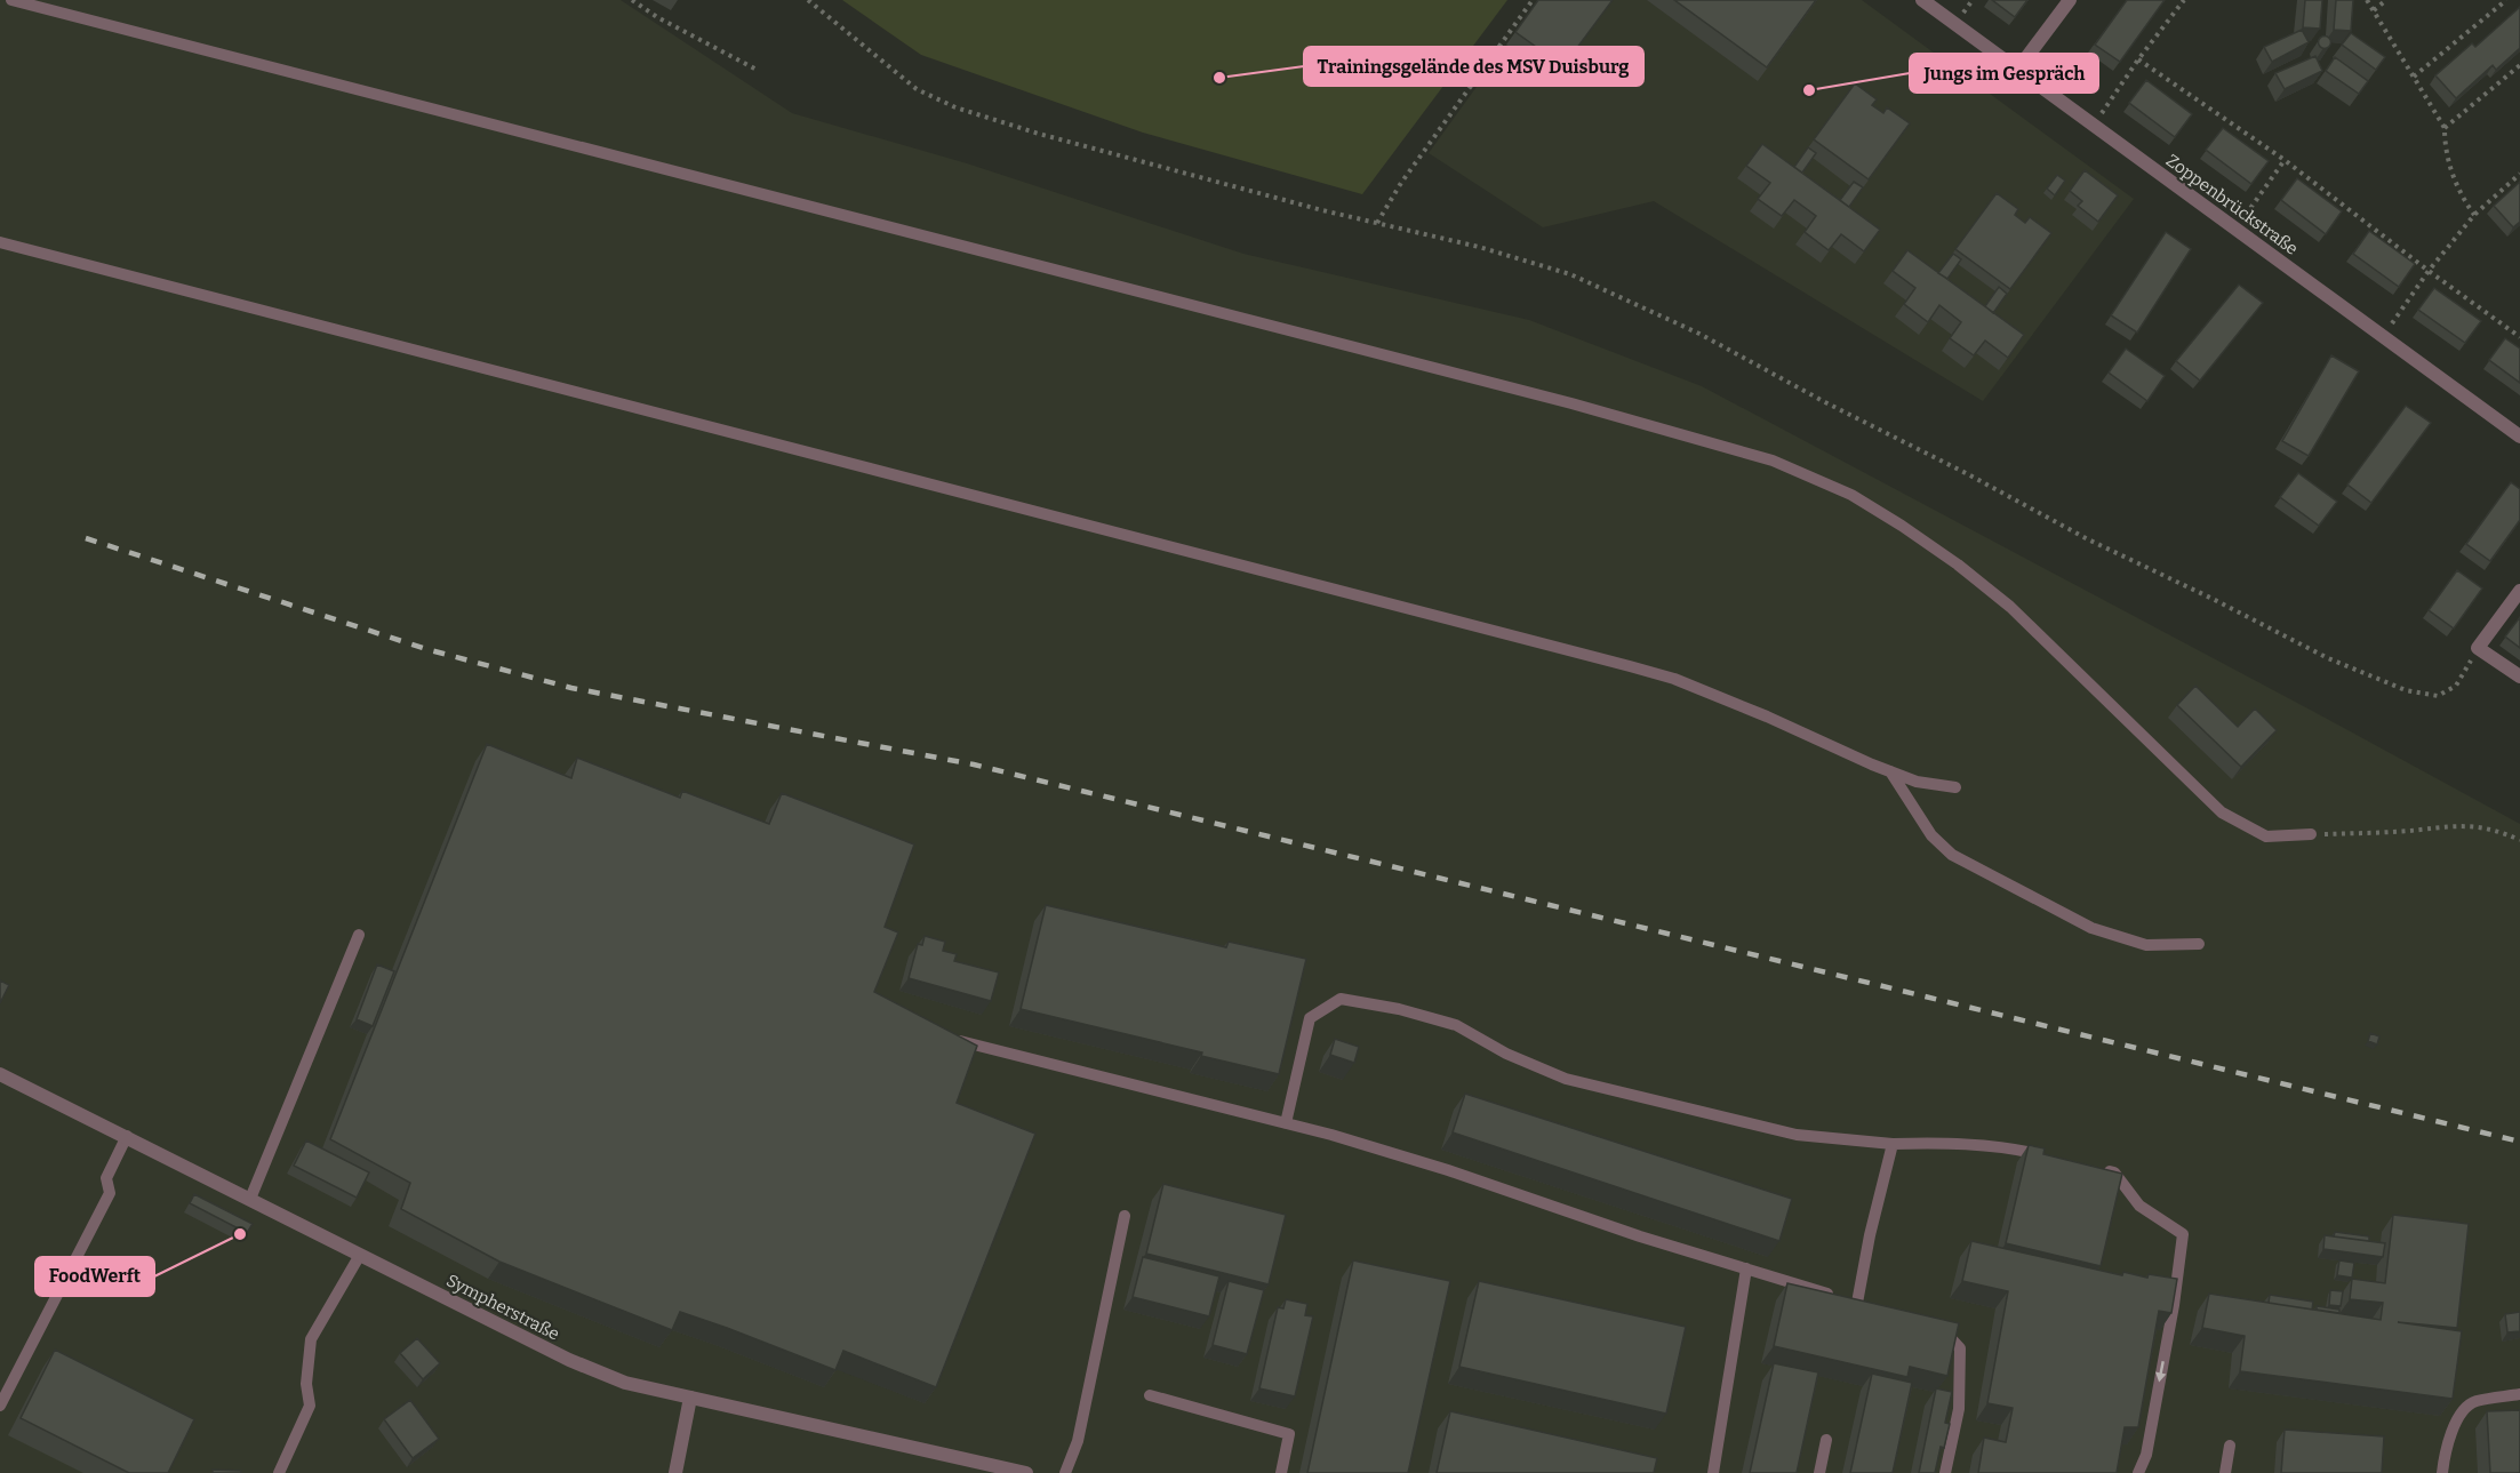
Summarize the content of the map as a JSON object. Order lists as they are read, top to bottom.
{
  "streets": {
    "street": ["Zoppenbrückstraße", "Sympherstraße"]
  },
  "places": ["Trainingsgelände des MSV Duisburg", "Jungs im Gespräch", "FoodWerft"]
}
